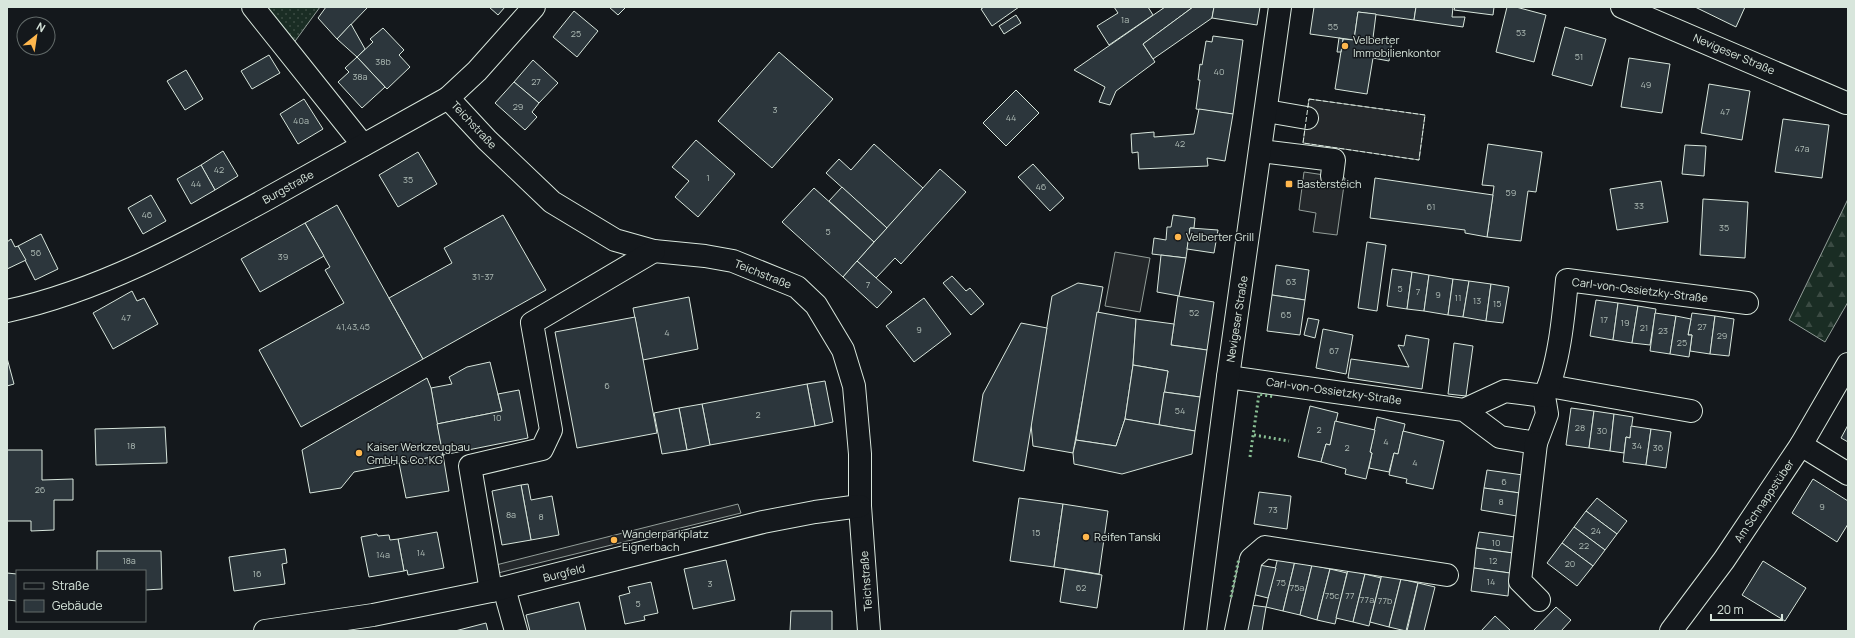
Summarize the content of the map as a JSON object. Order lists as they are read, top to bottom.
{
  "streets": {
    "street": [
      "Nevigeser Straße",
      "Teichstraße",
      "Burgstraße",
      "Carl-von-Ossietzky-Straße",
      "Am Schnappstüber",
      "Burgfeld"
    ]
  },
  "crossings": [
    ["Nevigeser Straße", "Carl-von-Ossietzky-Straße"],
    ["Teichstraße", "Burgstraße"],
    ["Teichstraße", "Burgfeld"]
  ],
  "places": {
    "other": [
      "Velberter Immobilienkontor",
      "Velberter Grill",
      "Kaiser Werkzeugbau GmbH & Co. KG",
      "Reifen Tanski",
      "Wanderparkplatz Eignerbach"
    ],
    "transit": ["Bastersteich"]
  },
  "house_numbers": [
    "1a",
    "55",
    "53",
    "25",
    "51",
    "38b",
    "40",
    "38a",
    "27",
    "49",
    "29",
    "3",
    "47",
    "44",
    "40a",
    "42",
    "47a",
    "42",
    "1",
    "35",
    "44",
    "46",
    "59",
    "33",
    "61",
    "46",
    "35",
    "5",
    "56",
    "39",
    "31-37",
    "63",
    "7",
    "5",
    "7",
    "9",
    "11",
    "13",
    "15",
    "52",
    "65",
    "47",
    "17",
    "19",
    "41,43,45",
    "27",
    "21",
    "9",
    "23",
    "4",
    "29",
    "25",
    "67",
    "6",
    "54",
    "2",
    "10",
    "28",
    "2",
    "30",
    "4",
    "18",
    "34",
    "2",
    "36",
    "4",
    "6",
    "26",
    "8",
    "9",
    "73",
    "8a",
    "8",
    "24",
    "15",
    "10",
    "22",
    "14",
    "14a",
    "18a",
    "12",
    "20",
    "16",
    "14",
    "75",
    "3",
    "62",
    "75a",
    "75c",
    "77",
    "77a",
    "77b",
    "5"
  ],
  "legend": ["Straße", "Gebäude"],
  "scale_bar": "20 m",
  "north": "top right"
}
